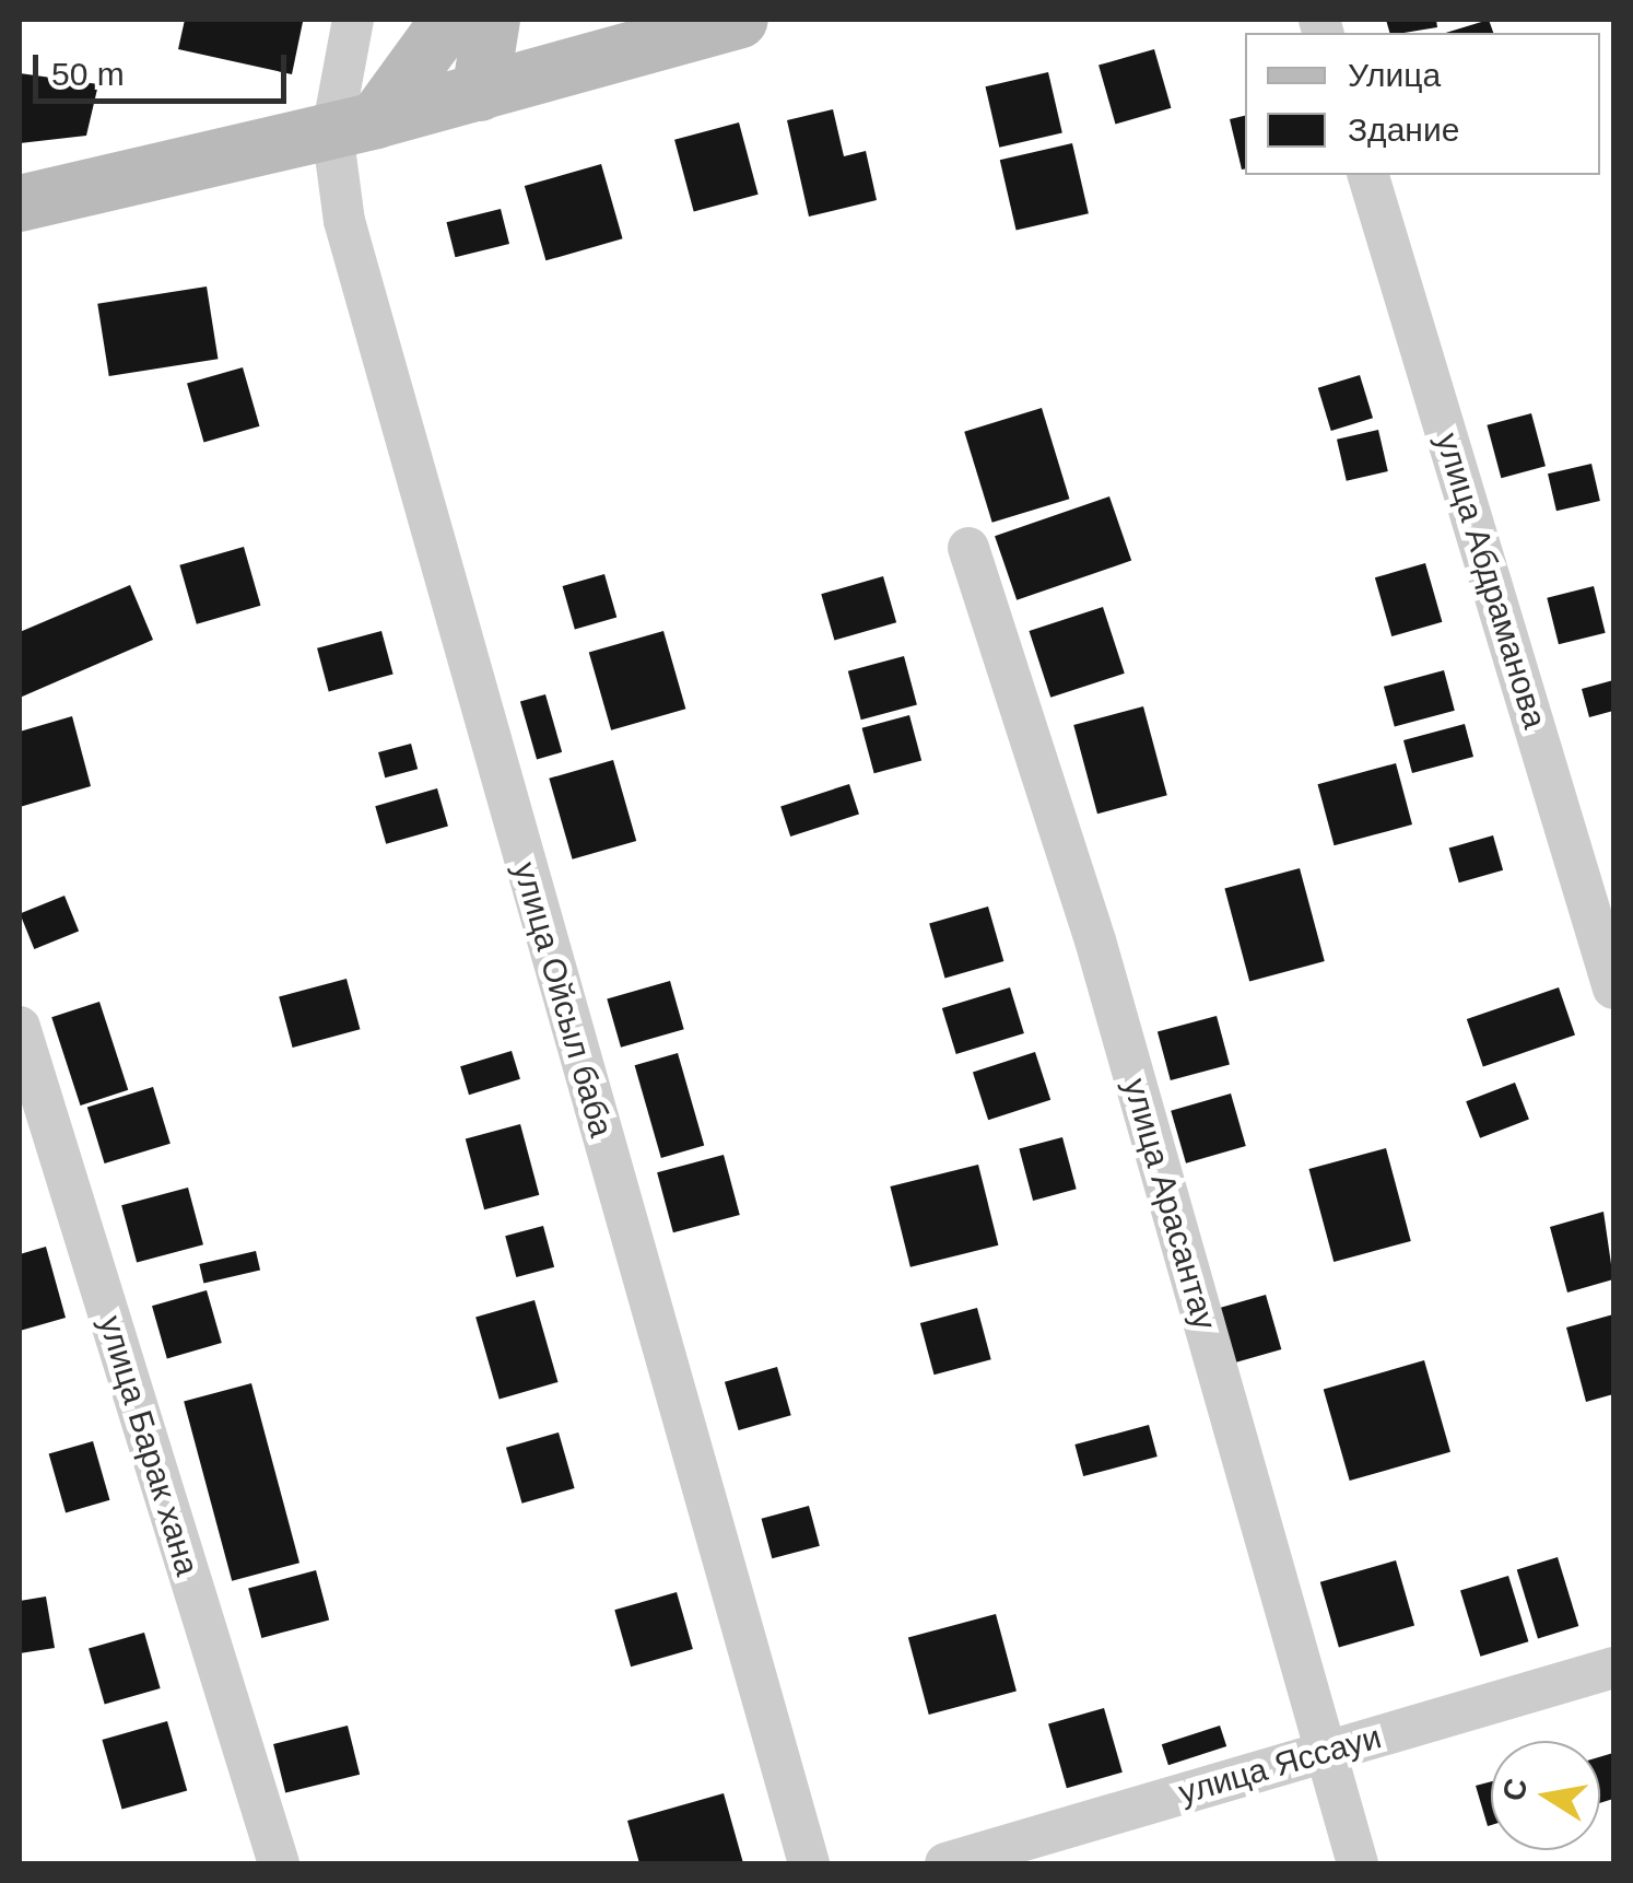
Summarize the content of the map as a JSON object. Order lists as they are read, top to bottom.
{
  "streets": {
    "street": [
      "улица Абдраманова",
      "улица Ойсыл баба",
      "улица Арасантау",
      "улица Барак хана",
      "улица Яссауи"
    ]
  },
  "crossings": [
    ["улица Арасантау", "улица Яссауи"]
  ],
  "legend": ["Улица", "Здание"],
  "scale_bar": "50 m",
  "north": "left"
}
